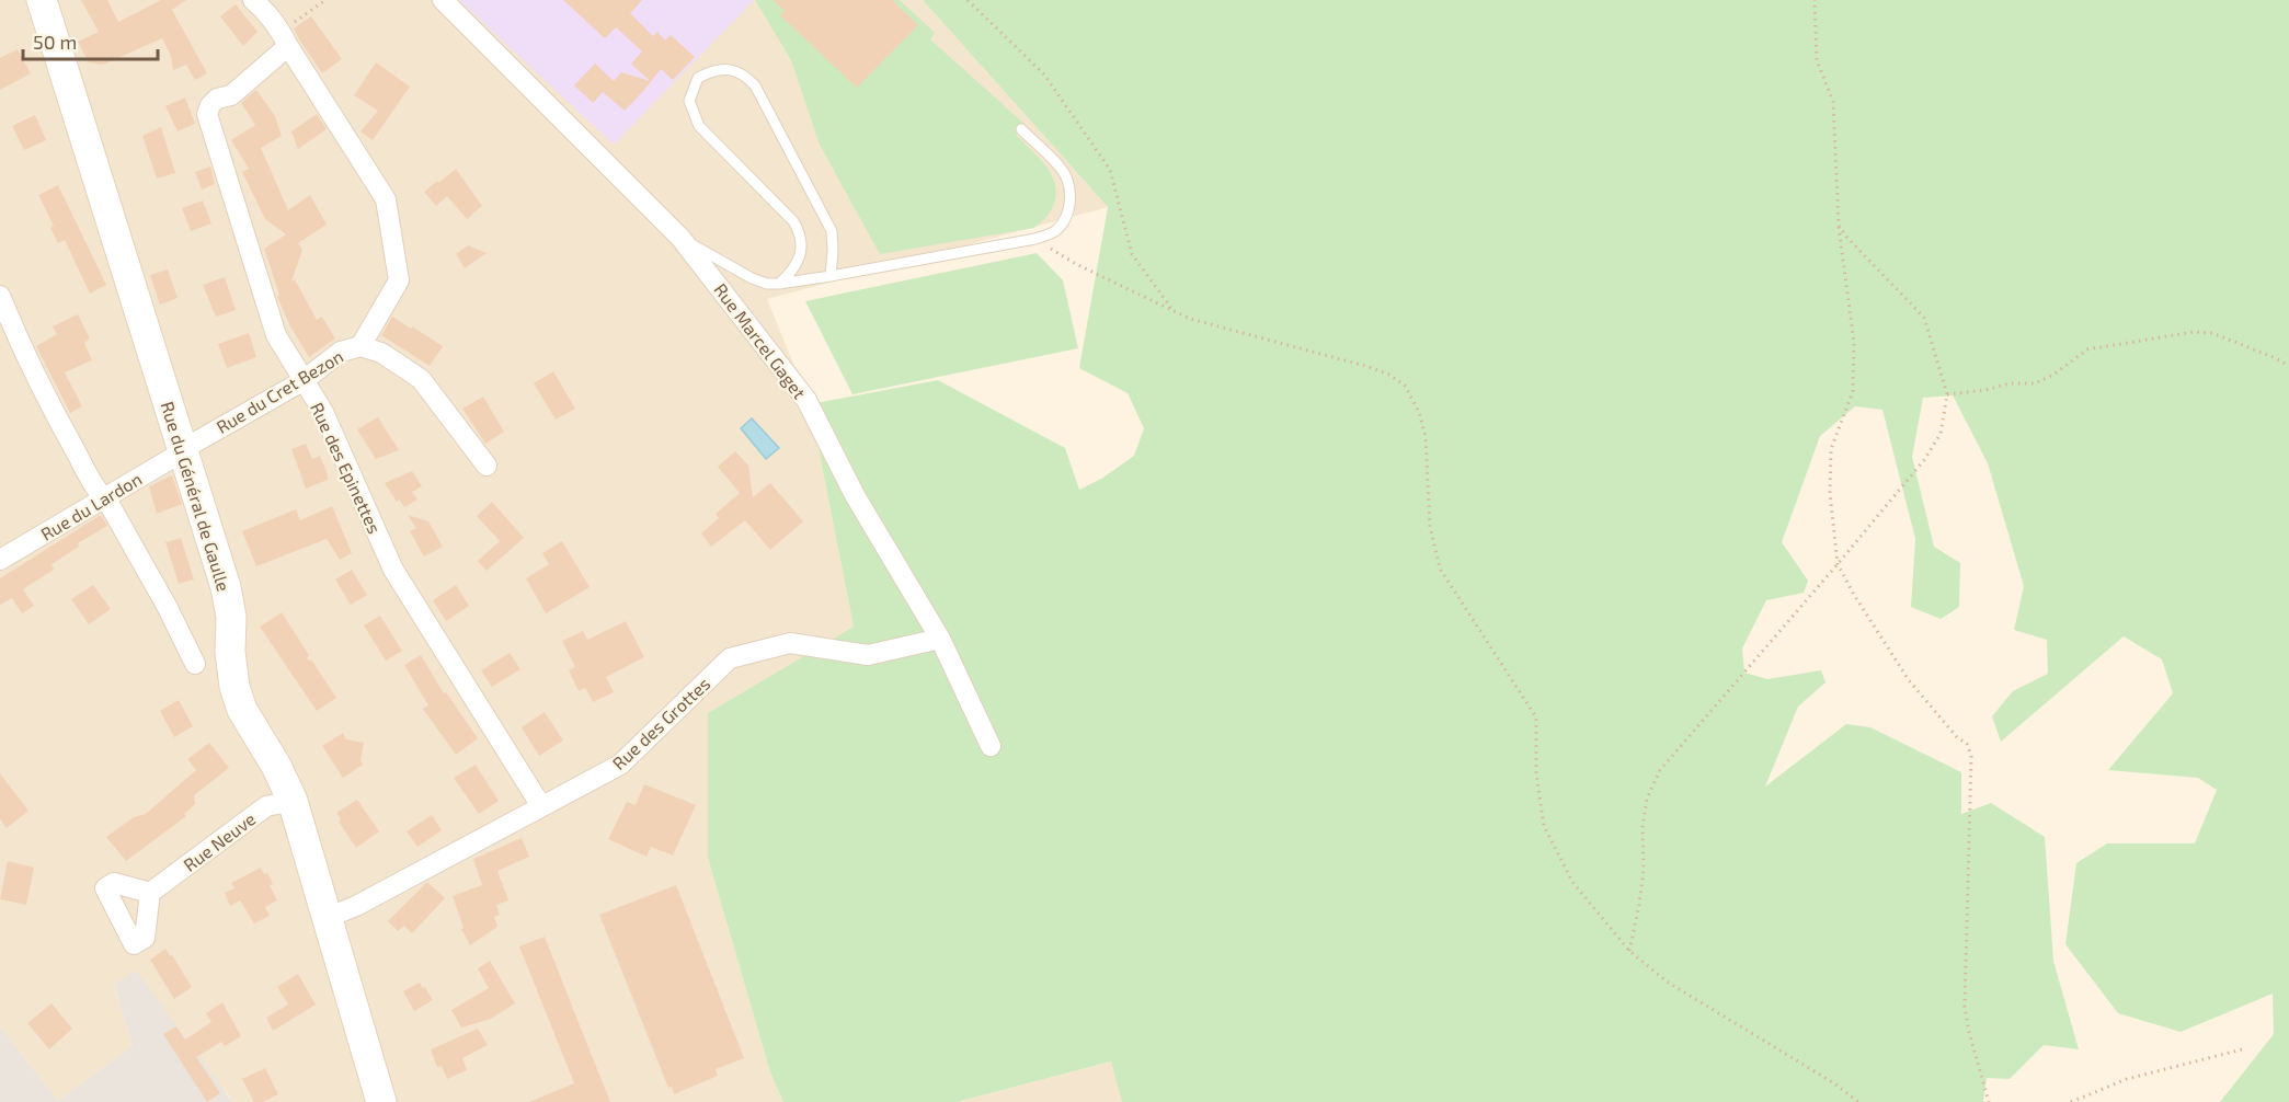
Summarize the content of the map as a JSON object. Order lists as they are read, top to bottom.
{
  "streets": {
    "main road": ["Rue du Général de Gaulle"],
    "street": [
      "Rue Marcel Gaget",
      "Rue du Cret Bezon",
      "Rue des Epinettes",
      "Rue du Lardon",
      "Rue des Grottes",
      "Rue Neuve"
    ]
  },
  "crossings": [
    ["Rue Marcel Gaget", "Rue des Grottes"],
    ["Rue du Cret Bezon", "Rue des Epinettes"],
    ["Rue du Cret Bezon", "Rue du Général de Gaulle"],
    ["Rue du Cret Bezon", "Rue du Lardon"],
    ["Rue des Epinettes", "Rue des Grottes"],
    ["Rue du Général de Gaulle", "Rue du Lardon"],
    ["Rue du Général de Gaulle", "Rue des Grottes"],
    ["Rue du Général de Gaulle", "Rue Neuve"]
  ],
  "scale_bar": "50 m"
}
